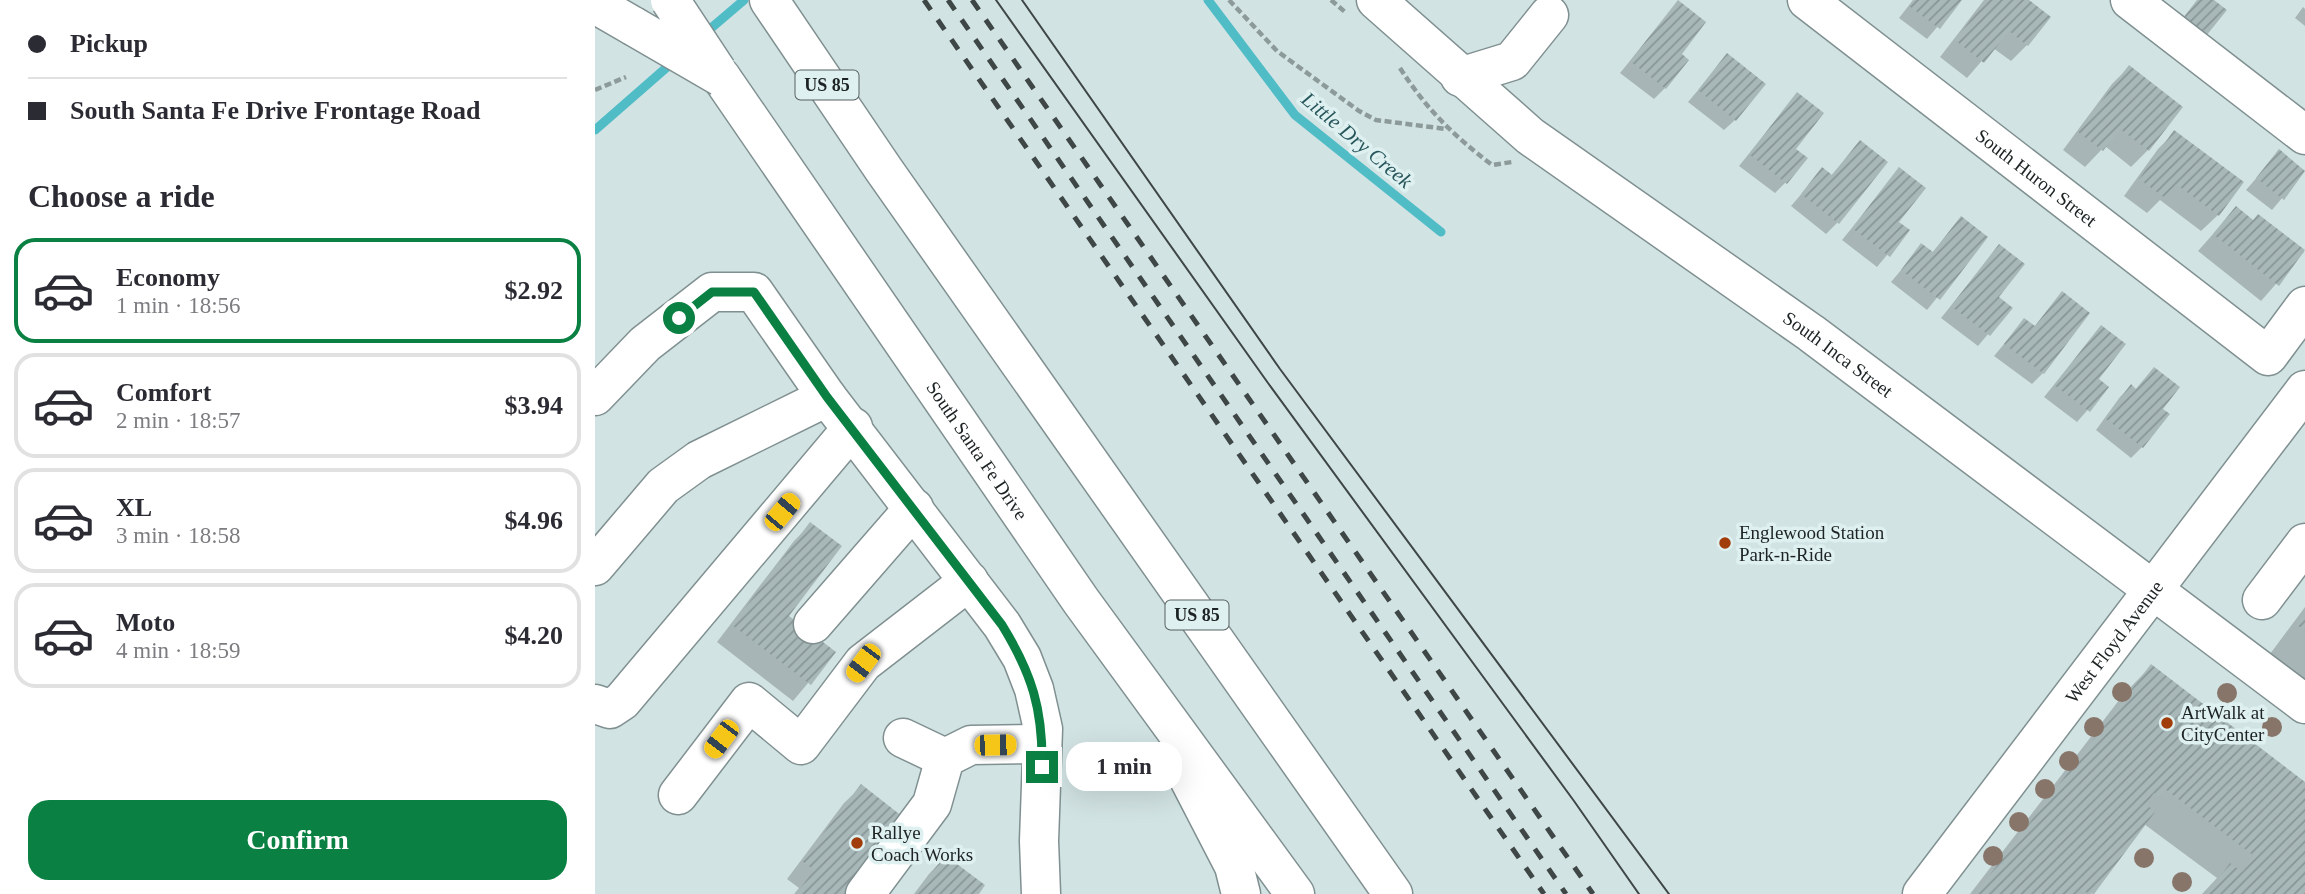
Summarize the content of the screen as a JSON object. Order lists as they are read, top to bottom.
{
  "streets": {
    "main road": [
      "US 85",
      "South Huron Street",
      "South Inca Street",
      "South Santa Fe Drive",
      "West Floyd Avenue"
    ]
  },
  "crossings": [
    ["South Inca Street", "West Floyd Avenue"]
  ],
  "water": ["Little Dry Creek"],
  "places": ["Englewood Station Park-n-Ride", "ArtWalk at CityCenter", "Rallye Coach Works"],
  "page": {
    "banner": ["Pickup", "South Santa Fe Drive Frontage Road"],
    "heading": "Choose a ride",
    "list": [
      {
        "name": "Economy",
        "note": "1 min · 18:56",
        "value": "$2.92"
      },
      {
        "name": "Comfort",
        "note": "2 min · 18:57",
        "value": "$3.94"
      },
      {
        "name": "XL",
        "note": "3 min · 18:58",
        "value": "$4.96"
      },
      {
        "name": "Moto",
        "note": "4 min · 18:59",
        "value": "$4.20"
      }
    ],
    "bubble": "1 min",
    "buttons": "Confirm"
  }
}
